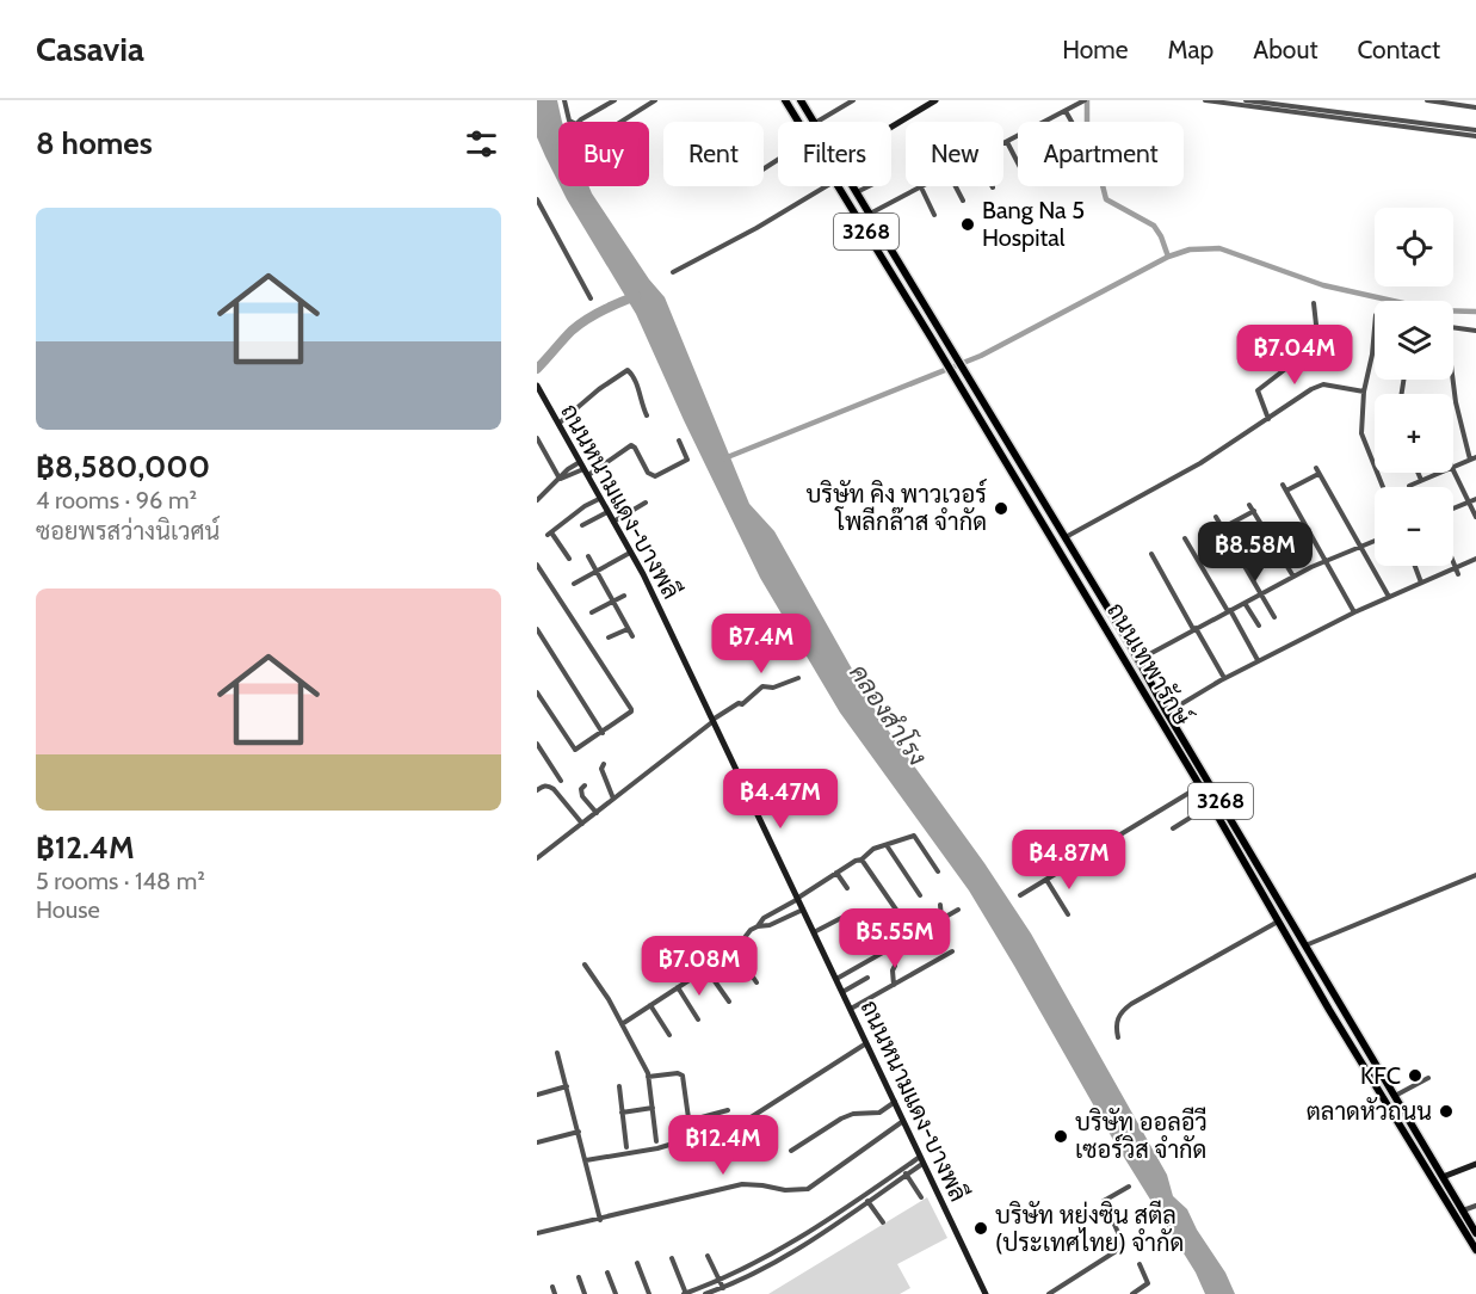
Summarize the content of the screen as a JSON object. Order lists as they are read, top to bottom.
{
  "streets": {
    "main road": ["3268", "ถนนหนามแดง-บางพลี", "ถนนเทพารักษ์"]
  },
  "water": ["คลองสำโรง"],
  "places": [
    "Bang Na 5 Hospital",
    "บริษัท คิง พาวเวอร์ โพลีกล๊าส จำกัด",
    "KFC",
    "ตลาดหัวถนน",
    "บริษัท ออลอีวี เซอร์วิส จำกัด",
    "บริษัท หย่งซิน สตีล (ประเทศไทย) จํากัด"
  ],
  "page": {
    "header": "Casavia",
    "nav": [
      "Home",
      "Map",
      "About",
      "Contact"
    ],
    "heading": "8 homes",
    "chip": [
      "Buy",
      "Rent",
      "Filters",
      "New",
      "Apartment"
    ],
    "list": [
      {
        "name": "฿8,580,000",
        "note": "4 rooms · 96 m² · ซอยพรสว่างนิเวศน์"
      },
      {
        "name": "฿12.4M",
        "note": "5 rooms · 148 m² · House"
      }
    ],
    "map_buttons": ["+", "−"],
    "price": [
      "฿7.04M",
      "฿8.58M",
      "฿7.4M",
      "฿4.47M",
      "฿4.87M",
      "฿5.55M",
      "฿7.08M",
      "฿12.4M"
    ]
  }
}
